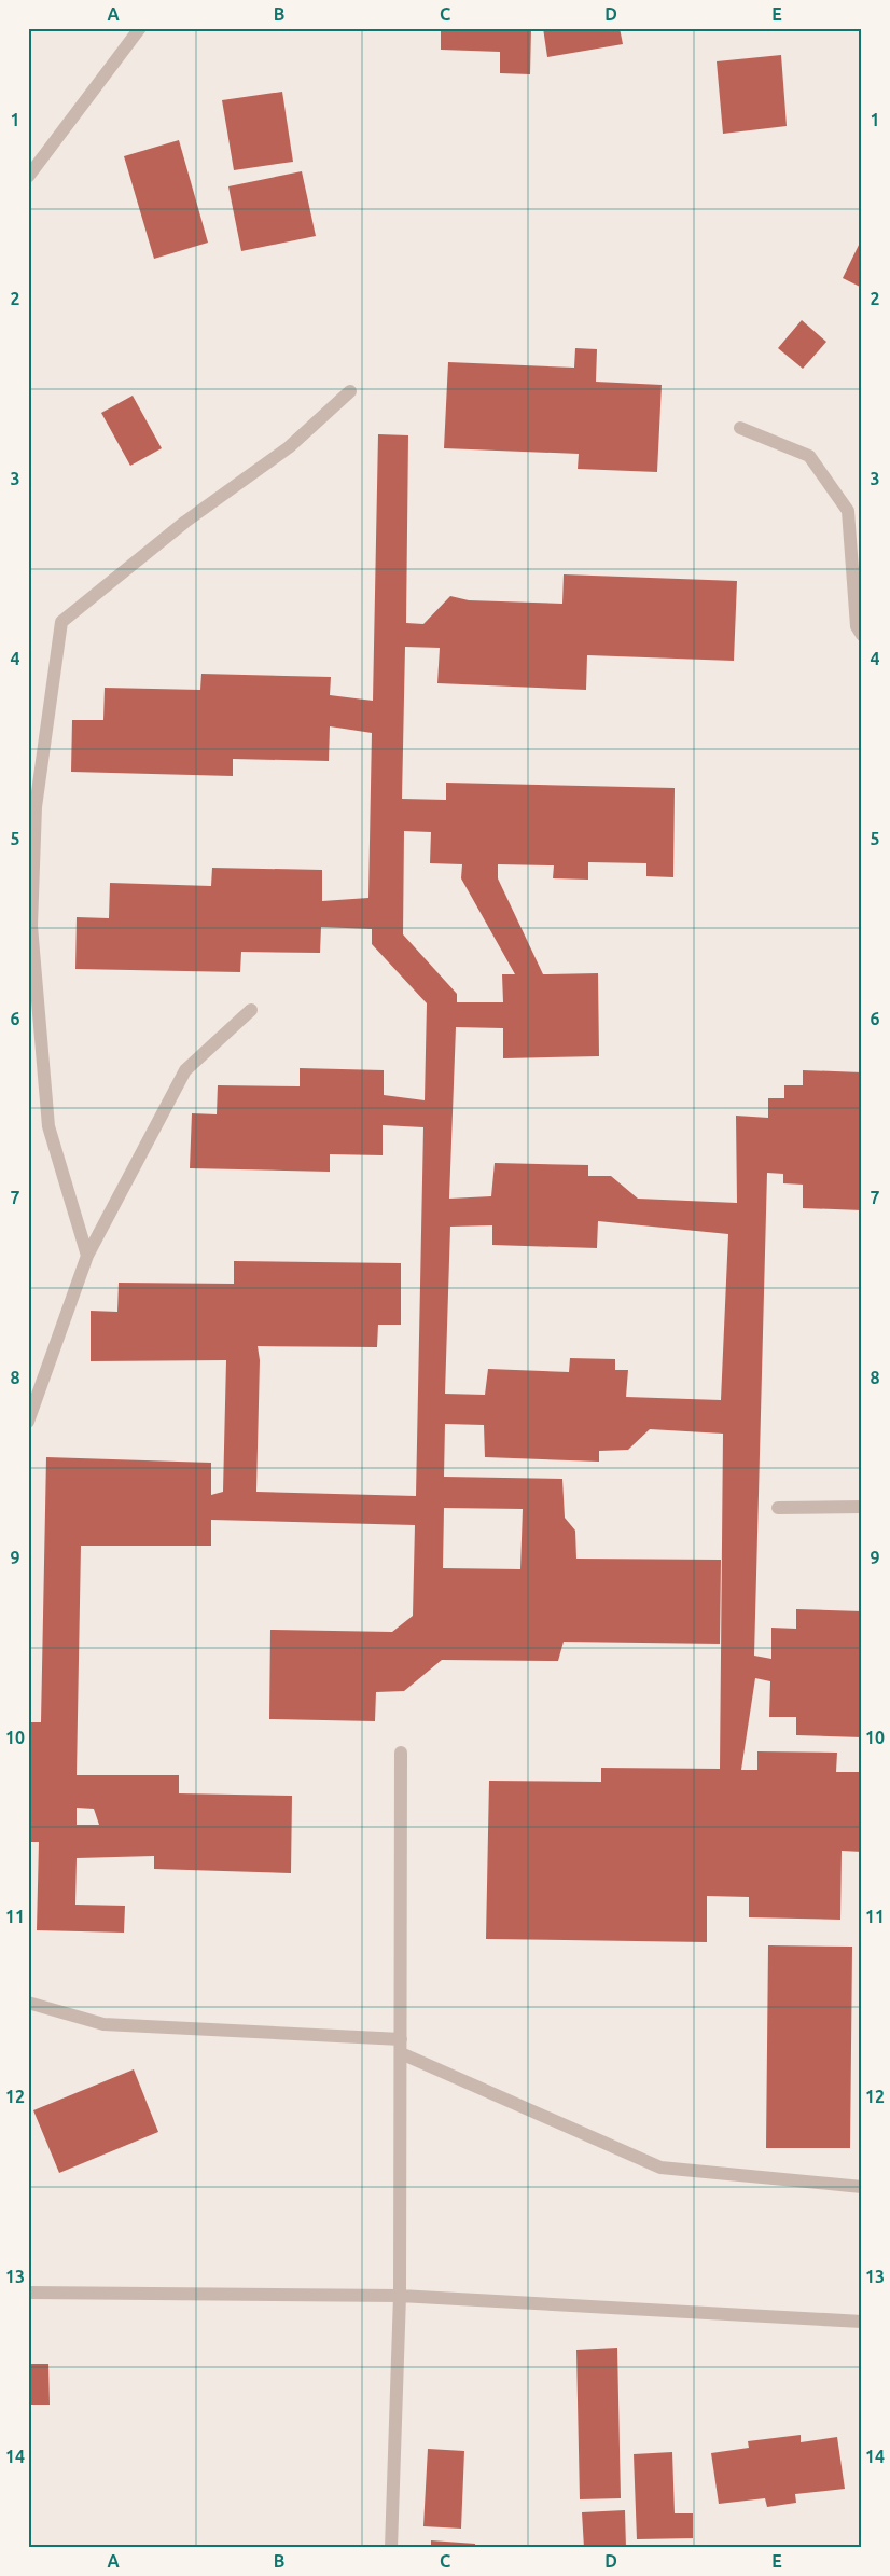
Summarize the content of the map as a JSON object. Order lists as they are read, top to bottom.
{
  "grid": {
    "columns": [
      "A",
      "B",
      "C",
      "D",
      "E"
    ],
    "rows": [
      "1",
      "2",
      "3",
      "4",
      "5",
      "6",
      "7",
      "8",
      "9",
      "10",
      "11",
      "12",
      "13",
      "14"
    ]
  }
}
